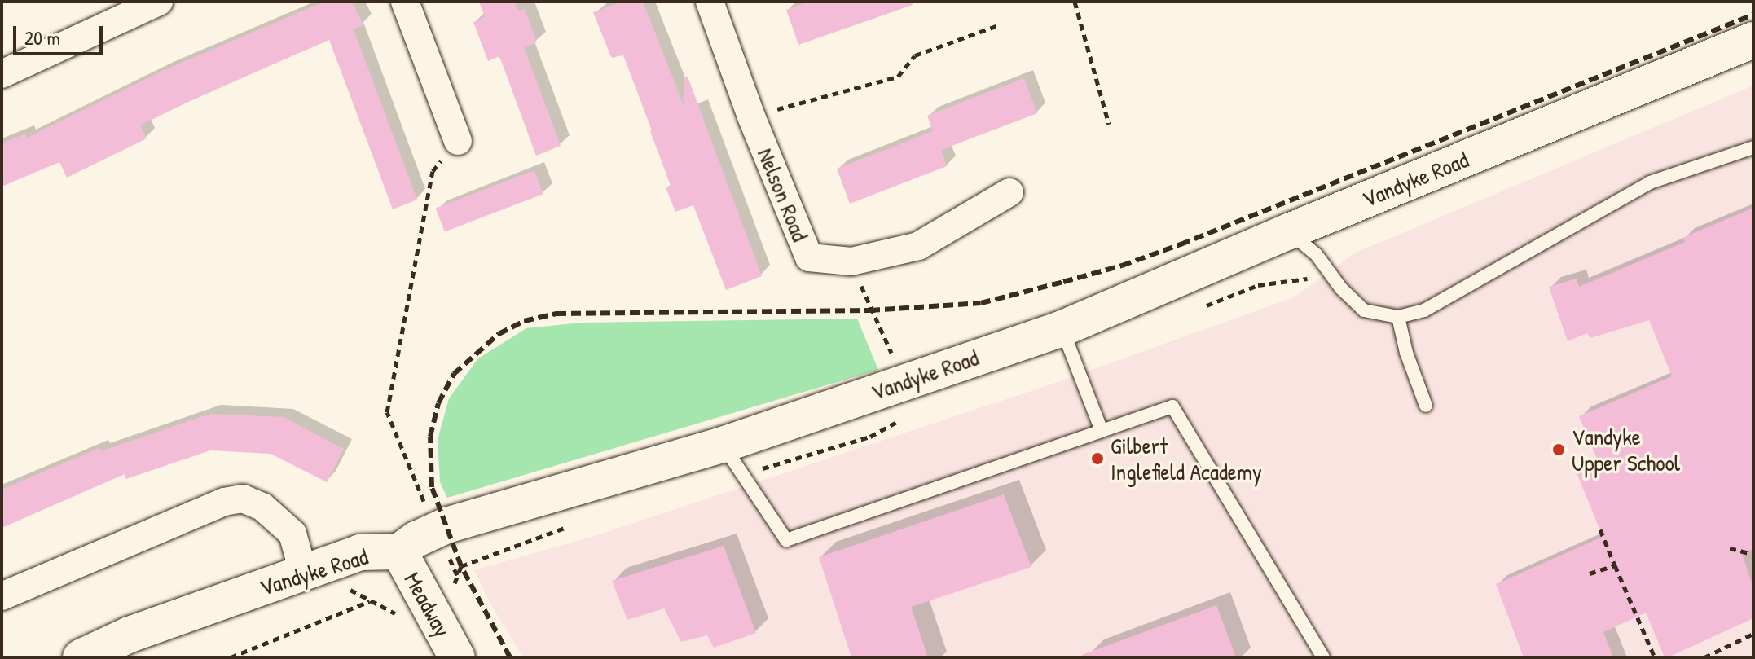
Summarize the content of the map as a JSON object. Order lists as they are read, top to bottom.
{
  "streets": {
    "street": ["Vandyke Road", "Nelson Road", "Meadway"]
  },
  "crossings": [
    ["Vandyke Road", "Meadway"]
  ],
  "places": ["Vandyke Upper School", "Gilbert Inglefield Academy"],
  "scale_bar": "20 m"
}
